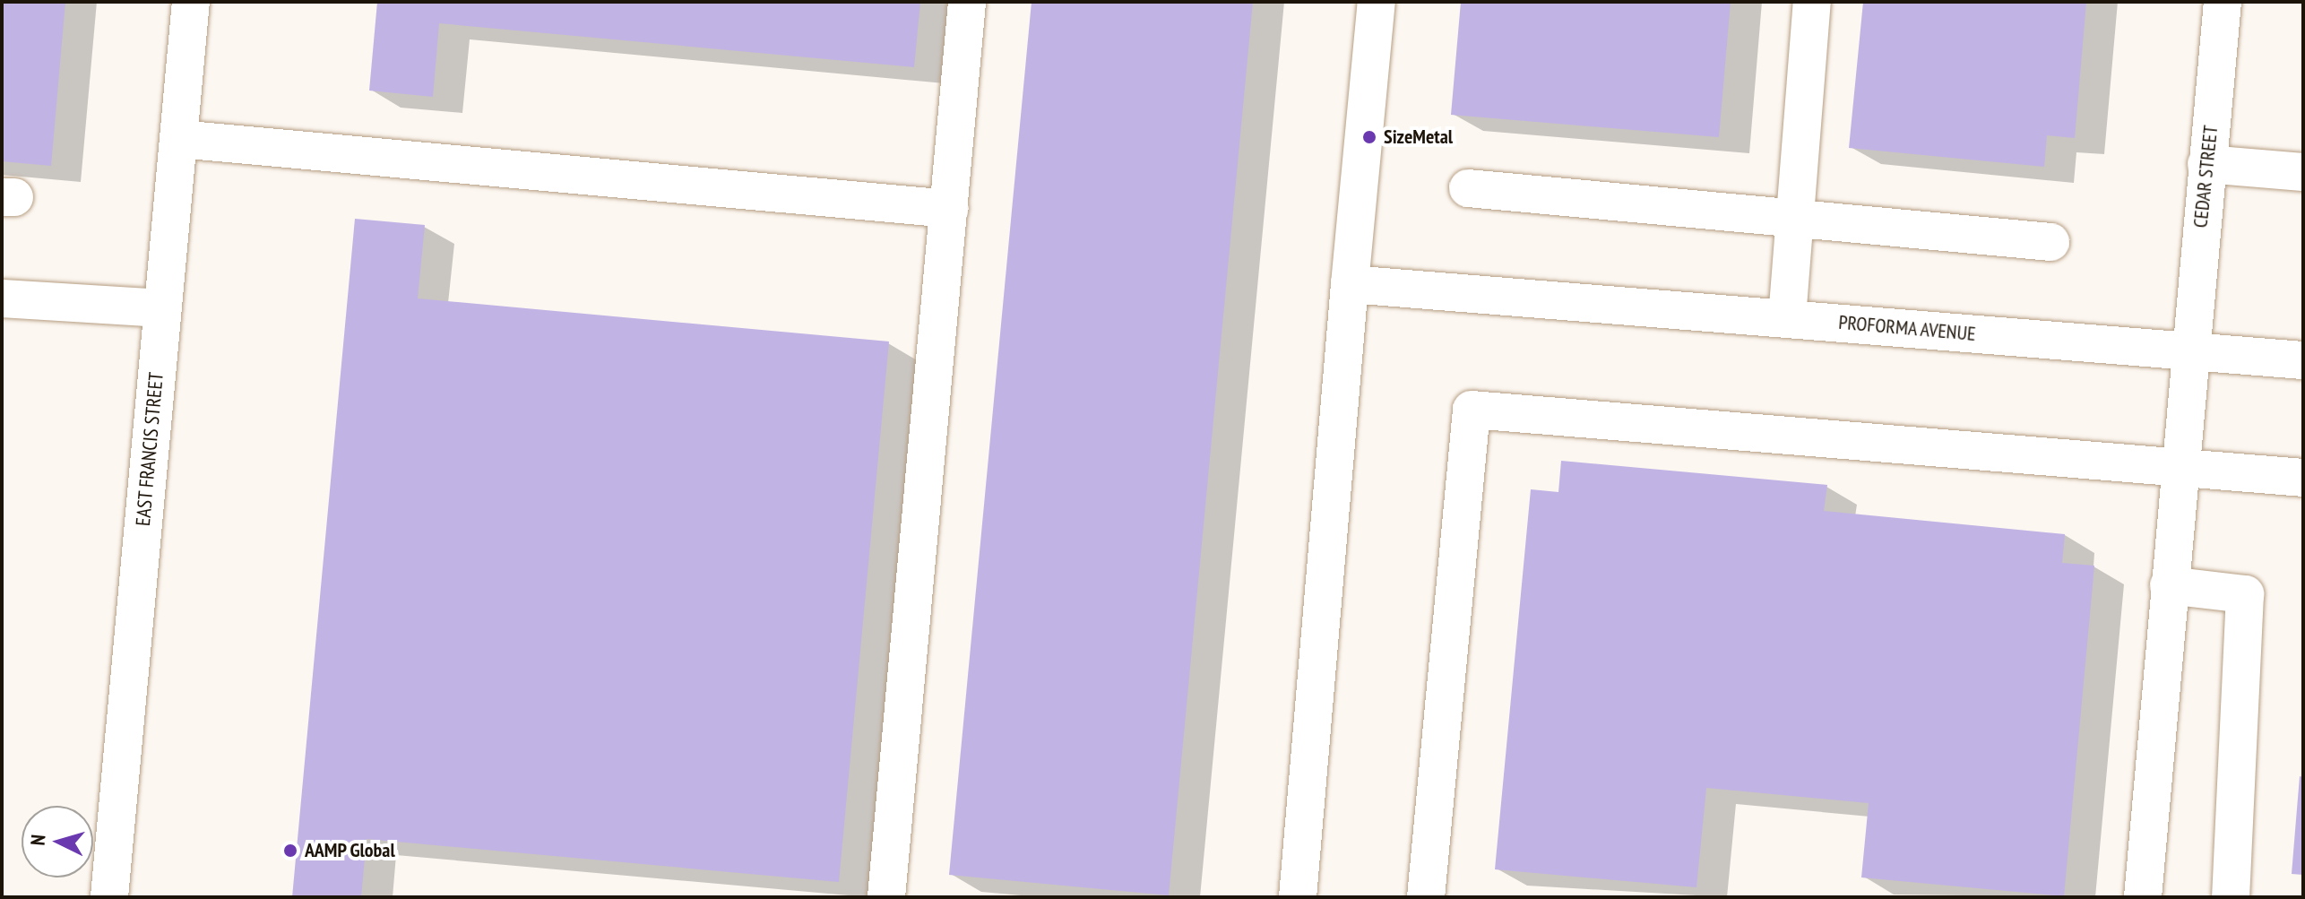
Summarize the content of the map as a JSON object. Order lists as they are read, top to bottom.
{
  "streets": {
    "street": ["CEDAR STREET", "PROFORMA AVENUE", "EAST FRANCIS STREET"]
  },
  "crossings": [
    ["CEDAR STREET", "PROFORMA AVENUE"]
  ],
  "places": ["SizeMetal", "AAMP Global"],
  "north": "left"
}
